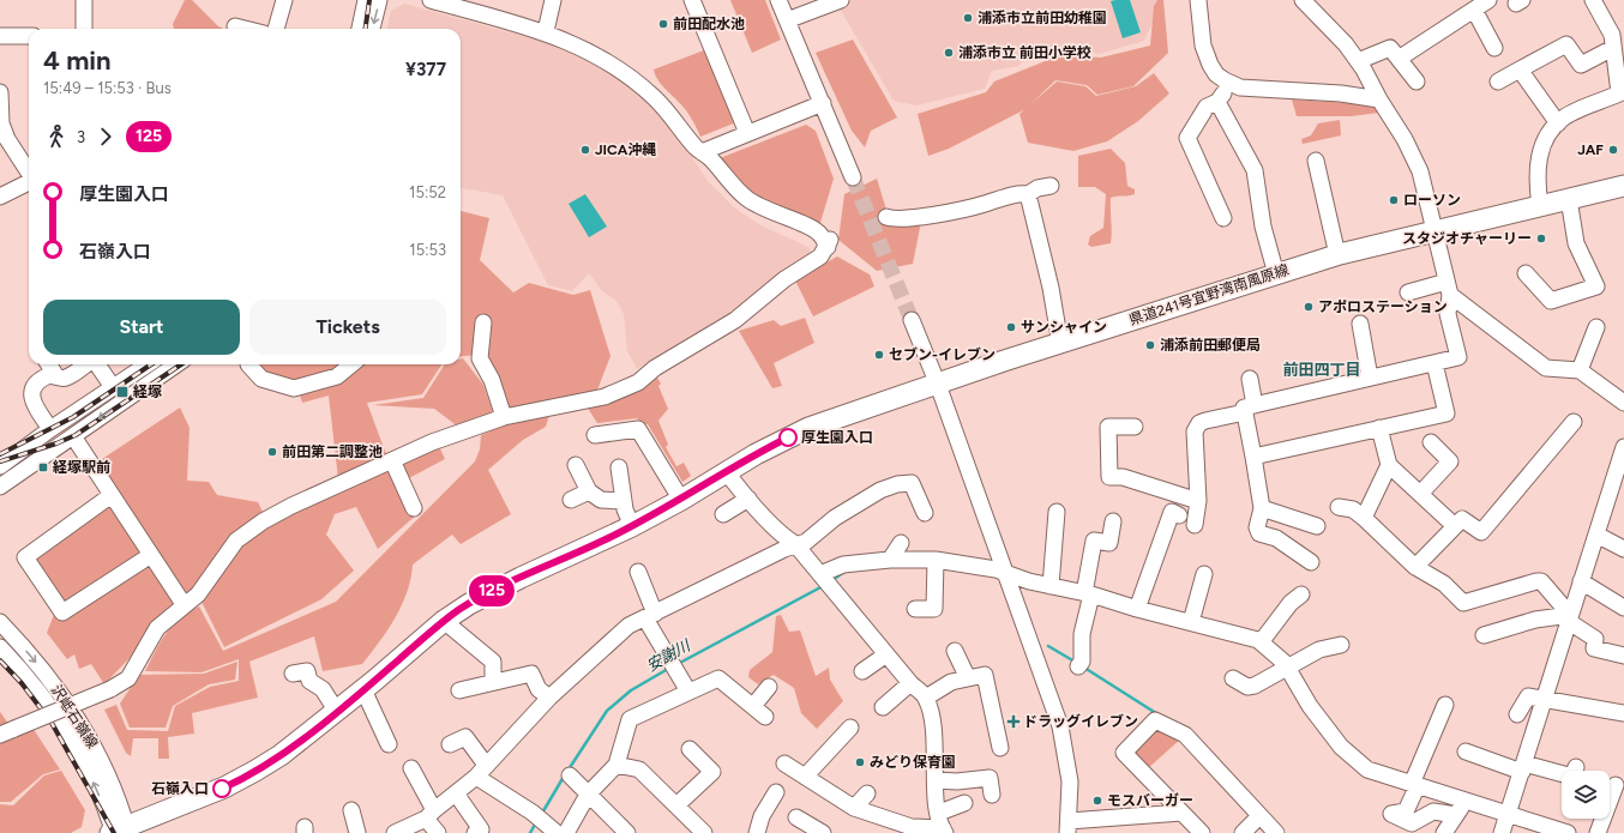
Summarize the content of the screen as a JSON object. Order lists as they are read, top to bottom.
{
  "streets": {
    "main road": ["県道241号宜野湾南風原線"],
    "street": ["沢岻石嶺線"]
  },
  "crossings": [
    ["県道241号宜野湾南風原線", "沢岻石嶺線"]
  ],
  "districts": ["前田四丁目"],
  "water": ["安謝川"],
  "places": {
    "other": [
      "浦添市立前田幼稚園",
      "前田配水池",
      "浦添市立 前田小学校",
      "JICA沖縄",
      "JAF",
      "ローソン",
      "スタジオチャーリー",
      "アポロステーション",
      "サンシャイン",
      "浦添前田郵便局",
      "セブン-イレブン",
      "厚生園入口",
      "前田第二調整池",
      "みどり保育園",
      "石嶺入口",
      "モスバーガー"
    ],
    "transit": ["経塚", "経塚駅前"],
    "health": ["ドラッグイレブン"]
  },
  "lines": ["bus line 125"],
  "page": {
    "on_map": "125",
    "heading": ["4 min", "15:49 – 15:53 · Bus", "¥377"],
    "legs": ["3", "125"],
    "list": [
      {
        "name": "厚生園入口",
        "value": "15:52"
      },
      {
        "name": "石嶺入口",
        "value": "15:53"
      }
    ],
    "buttons": ["Start", "Tickets"]
  }
}
